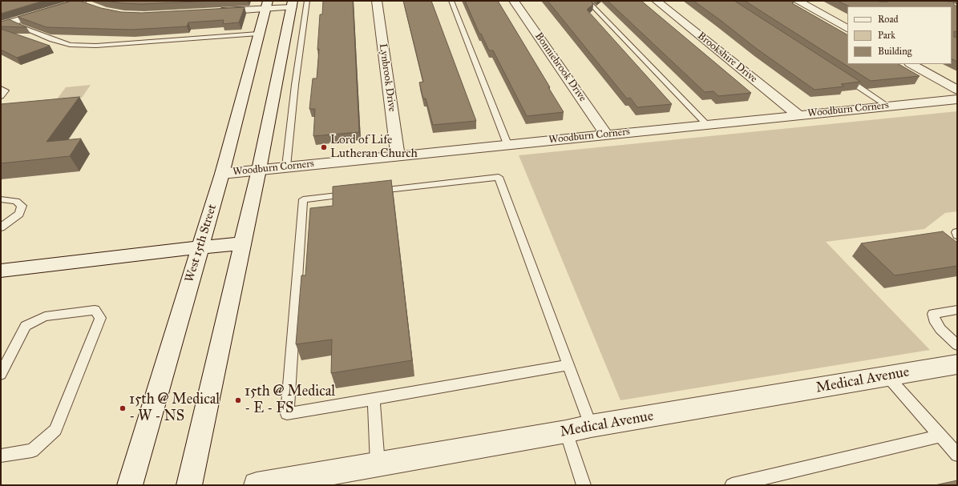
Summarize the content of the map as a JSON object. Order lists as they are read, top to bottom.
{
  "streets": {
    "street": [
      "Brookshire Drive",
      "Bonniebrook Drive",
      "Lynbrook Drive",
      "Woodburn Corners",
      "West 15th Street",
      "Medical Avenue"
    ]
  },
  "crossings": [
    ["Brookshire Drive", "Woodburn Corners"],
    ["Bonniebrook Drive", "Woodburn Corners"],
    ["Lynbrook Drive", "Woodburn Corners"],
    ["Woodburn Corners", "West 15th Street"]
  ],
  "places": ["Lord of Life Lutheran Church", "15th @ Medical - E - FS", "15th @ Medical - W - NS"],
  "legend": ["Road", "Park", "Building"]
}
